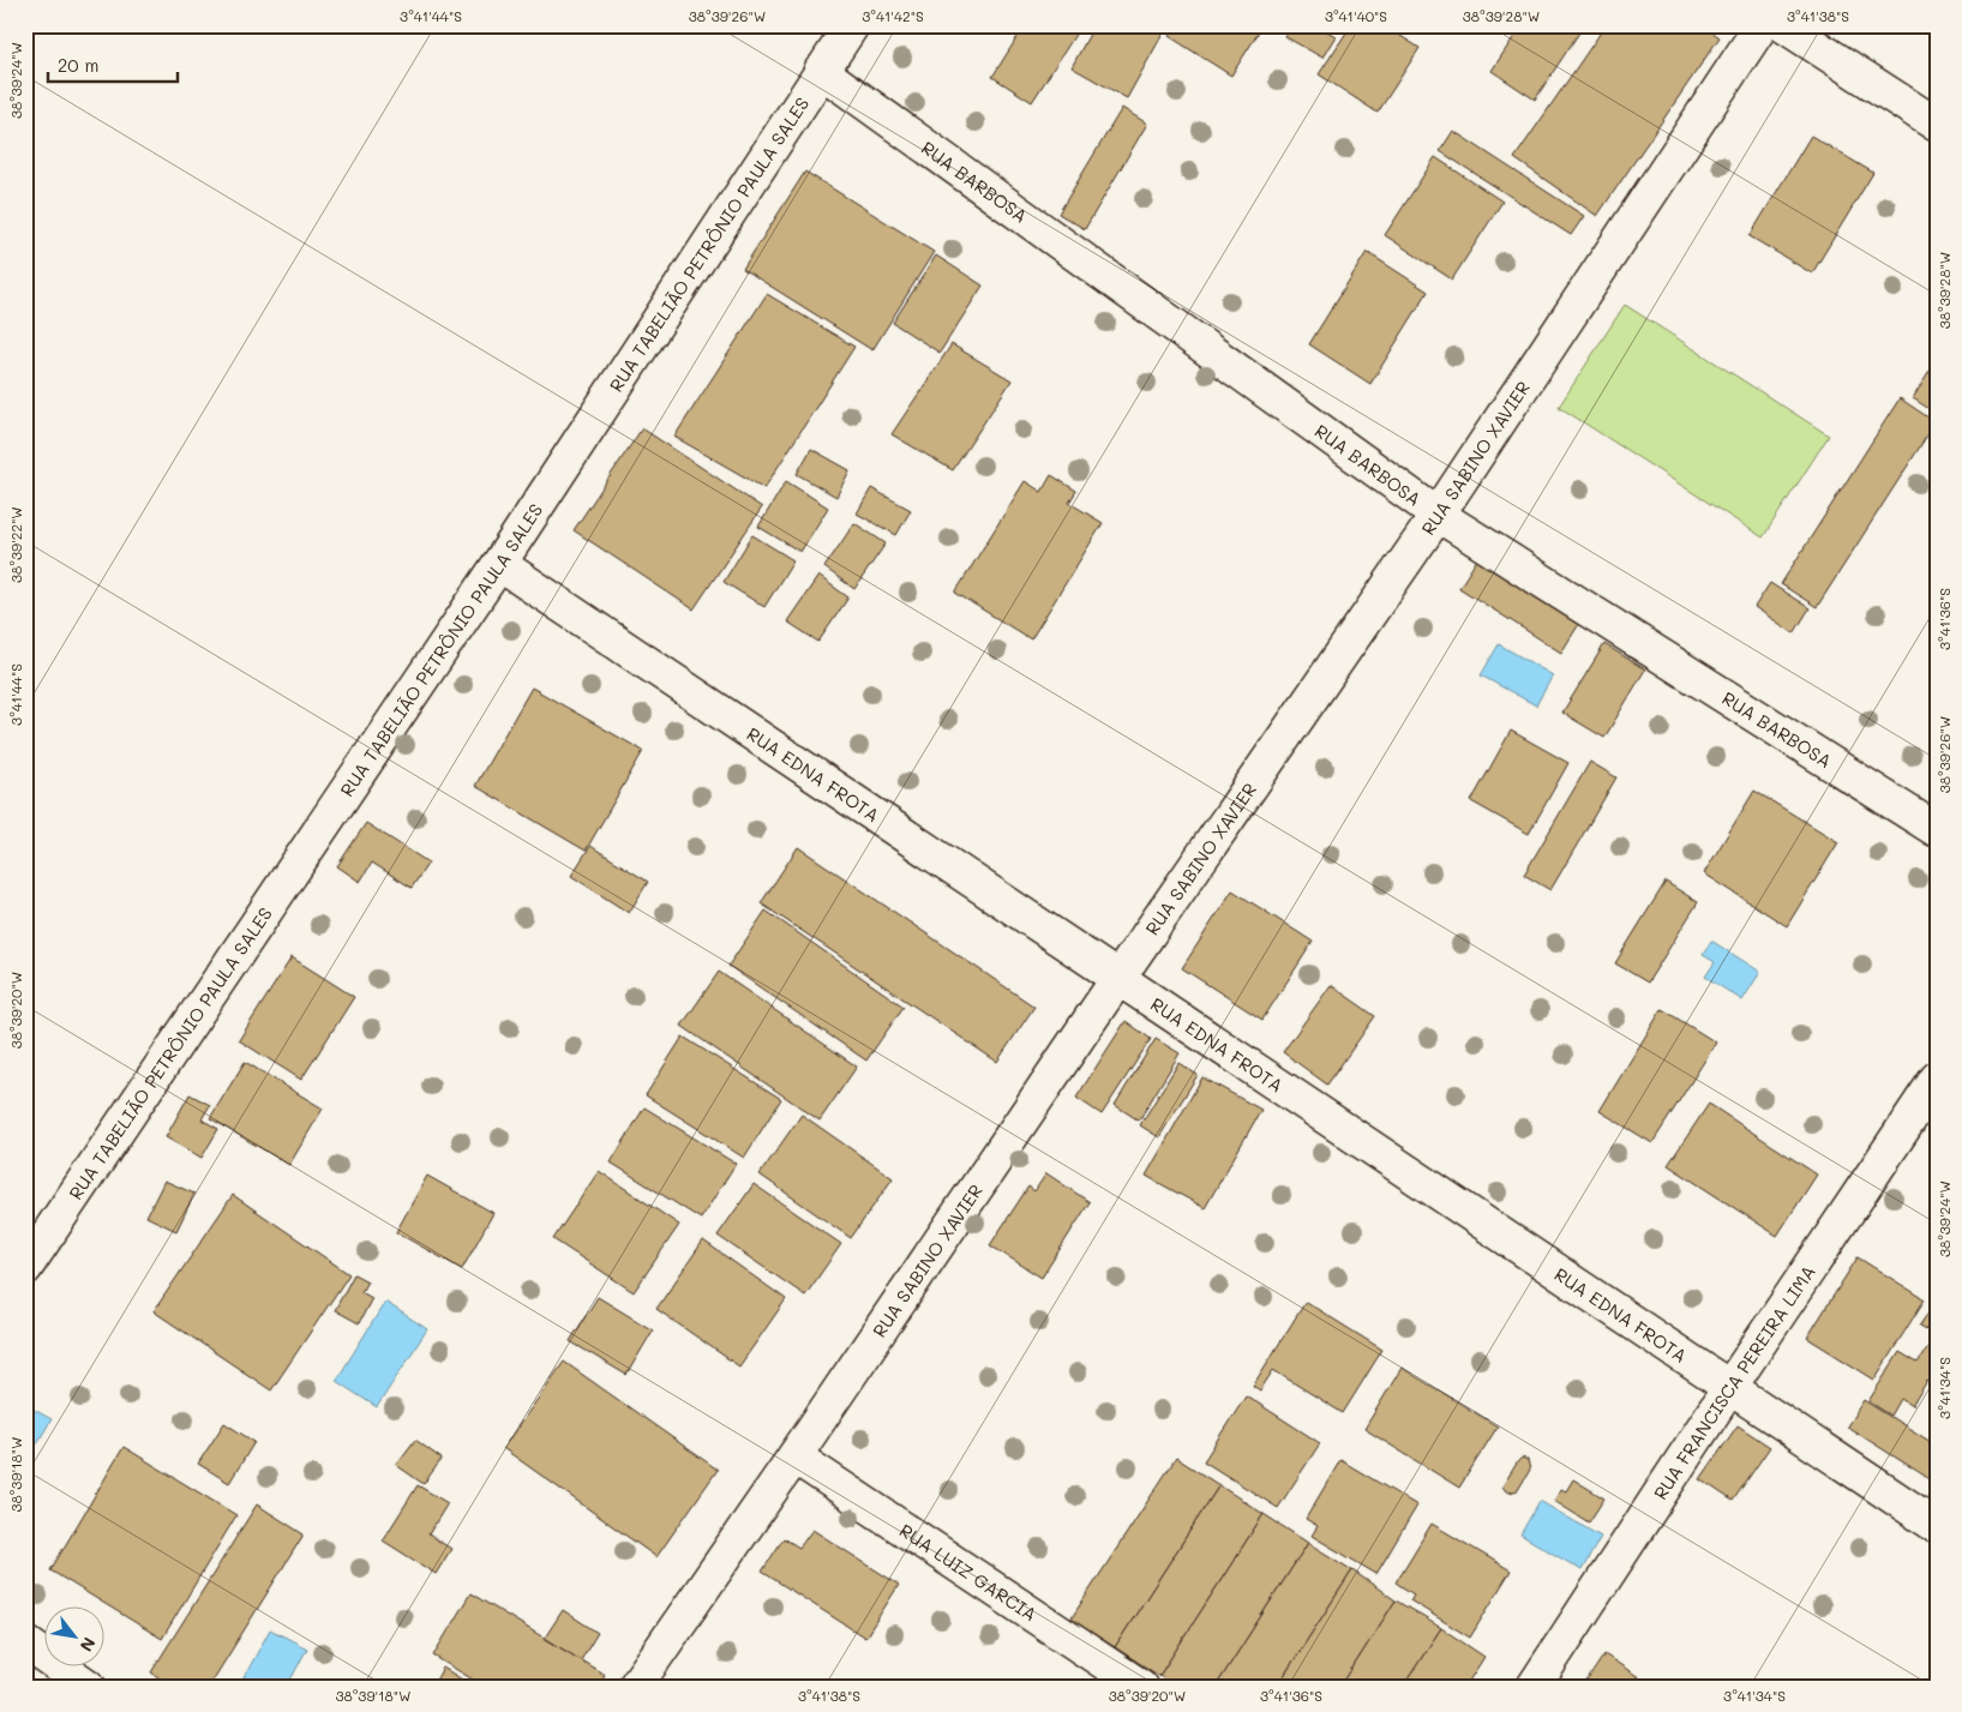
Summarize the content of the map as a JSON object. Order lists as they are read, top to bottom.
{
  "streets": {
    "street": [
      "RUA BARBOSA",
      "RUA TABELIÃO PETRÔNIO PAULA SALES",
      "RUA SABINO XAVIER",
      "RUA EDNA FROTA",
      "RUA FRANCISCA PEREIRA LIMA",
      "RUA LUIZ GARCIA"
    ]
  },
  "crossings": [
    ["RUA BARBOSA", "RUA TABELIÃO PETRÔNIO PAULA SALES"],
    ["RUA BARBOSA", "RUA SABINO XAVIER"],
    ["RUA TABELIÃO PETRÔNIO PAULA SALES", "RUA EDNA FROTA"],
    ["RUA SABINO XAVIER", "RUA EDNA FROTA"],
    ["RUA SABINO XAVIER", "RUA LUIZ GARCIA"],
    ["RUA EDNA FROTA", "RUA FRANCISCA PEREIRA LIMA"]
  ],
  "scale_bar": "20 m",
  "north": "bottom right",
  "coordinates": [
    "3°41'44\"S",
    "38°39'26\"W",
    "3°41'42\"S",
    "3°41'40\"S",
    "38°39'28\"W",
    "3°41'38\"S",
    "38°39'24\"W",
    "38°39'22\"W",
    "3°41'36\"S",
    "38°39'20\"W",
    "3°41'34\"S",
    "38°39'18\"W"
  ]
}
